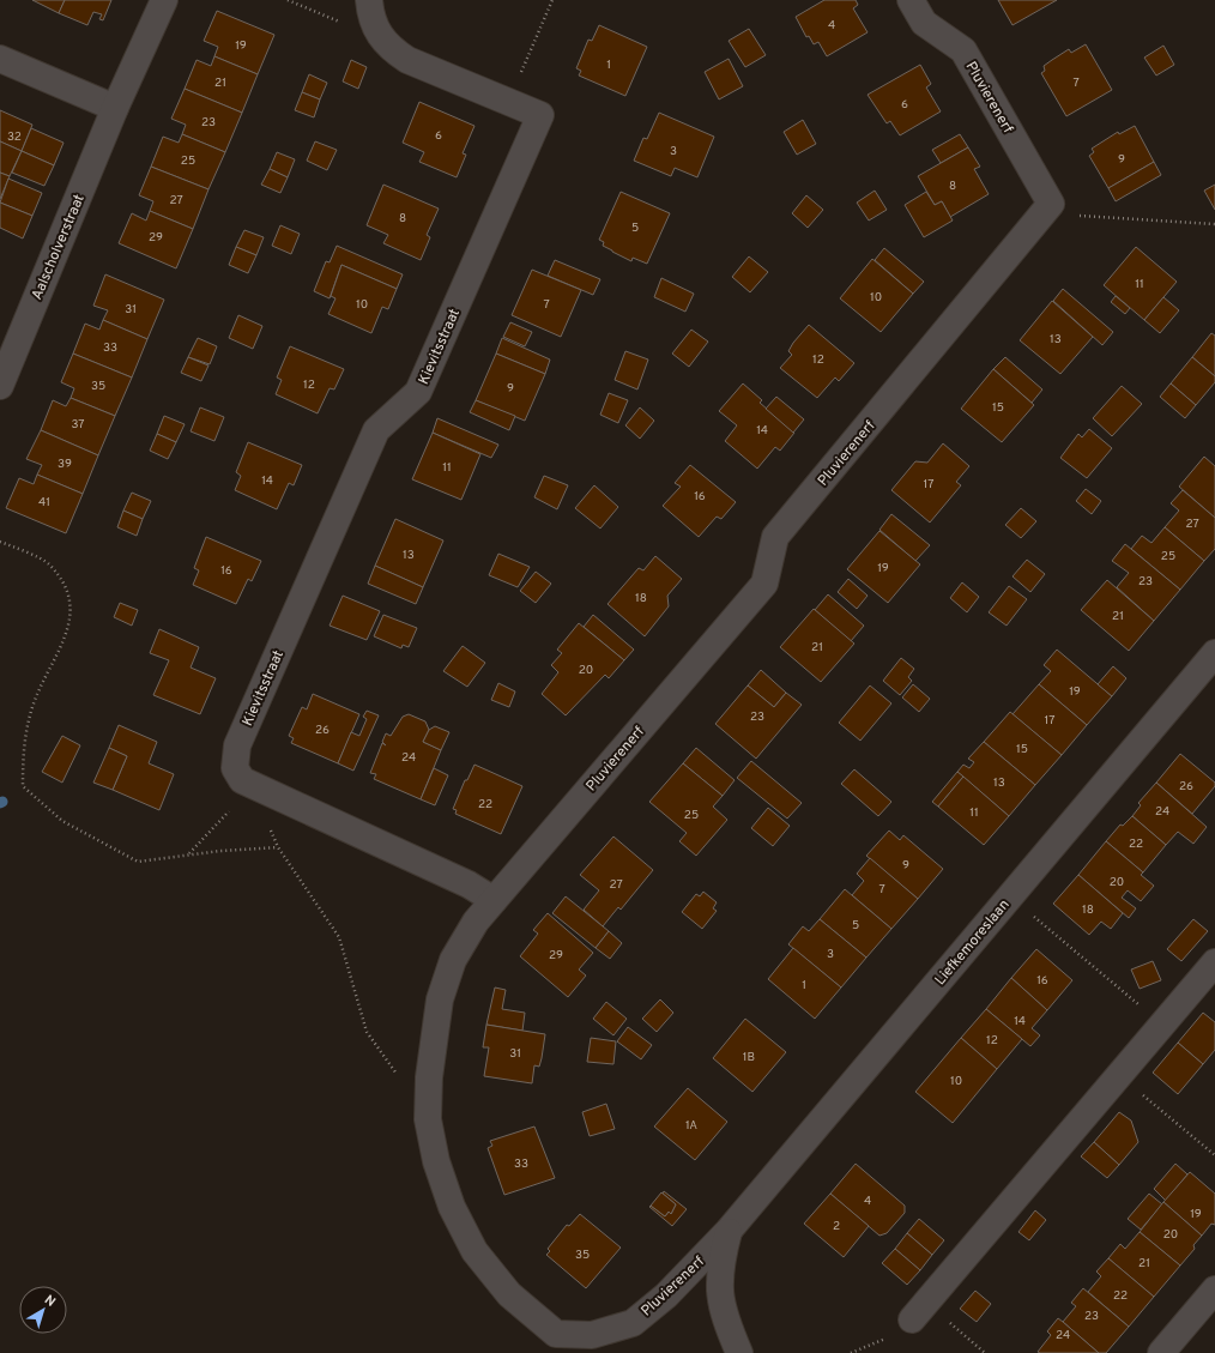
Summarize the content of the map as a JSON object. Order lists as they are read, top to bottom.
{
  "streets": {
    "street": [
      "Pluvierenerf",
      "Aalscholverstraat",
      "Kievitsstraat",
      "Liefkemoreslaan"
    ]
  },
  "crossings": [
    ["Pluvierenerf", "Liefkemoreslaan"]
  ],
  "house_numbers": [
    "4",
    "19",
    "1",
    "21",
    "7",
    "6",
    "23",
    "6",
    "32",
    "3",
    "9",
    "25",
    "8",
    "27",
    "8",
    "5",
    "29",
    "11",
    "10",
    "10",
    "7",
    "31",
    "13",
    "33",
    "12",
    "12",
    "35",
    "9",
    "15",
    "37",
    "14",
    "39",
    "11",
    "14",
    "17",
    "16",
    "41",
    "27",
    "13",
    "25",
    "19",
    "16",
    "23",
    "18",
    "21",
    "21",
    "20",
    "19",
    "23",
    "17",
    "26",
    "15",
    "24",
    "13",
    "26",
    "22",
    "24",
    "11",
    "25",
    "22",
    "9",
    "20",
    "27",
    "7",
    "18",
    "5",
    "3",
    "29",
    "16",
    "1",
    "14",
    "12",
    "31",
    "1B",
    "10",
    "1A",
    "33",
    "4",
    "19",
    "2",
    "20",
    "35",
    "21",
    "22",
    "23",
    "24"
  ],
  "north": "top right"
}
